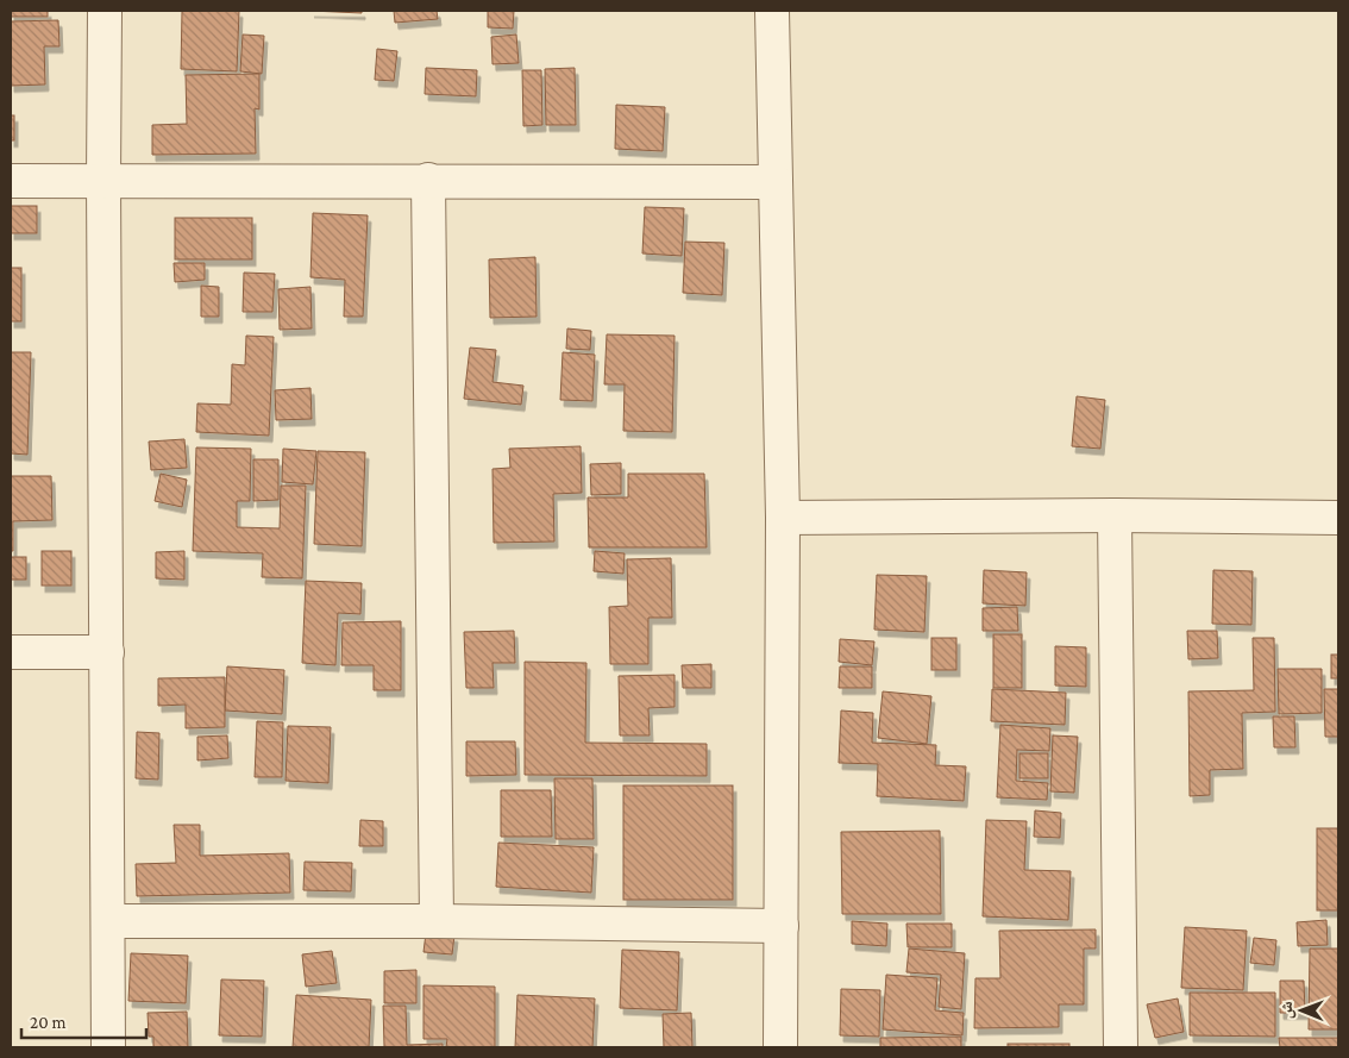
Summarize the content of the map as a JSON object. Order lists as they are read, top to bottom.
{
  "scale_bar": "20 m",
  "north": "left"
}
